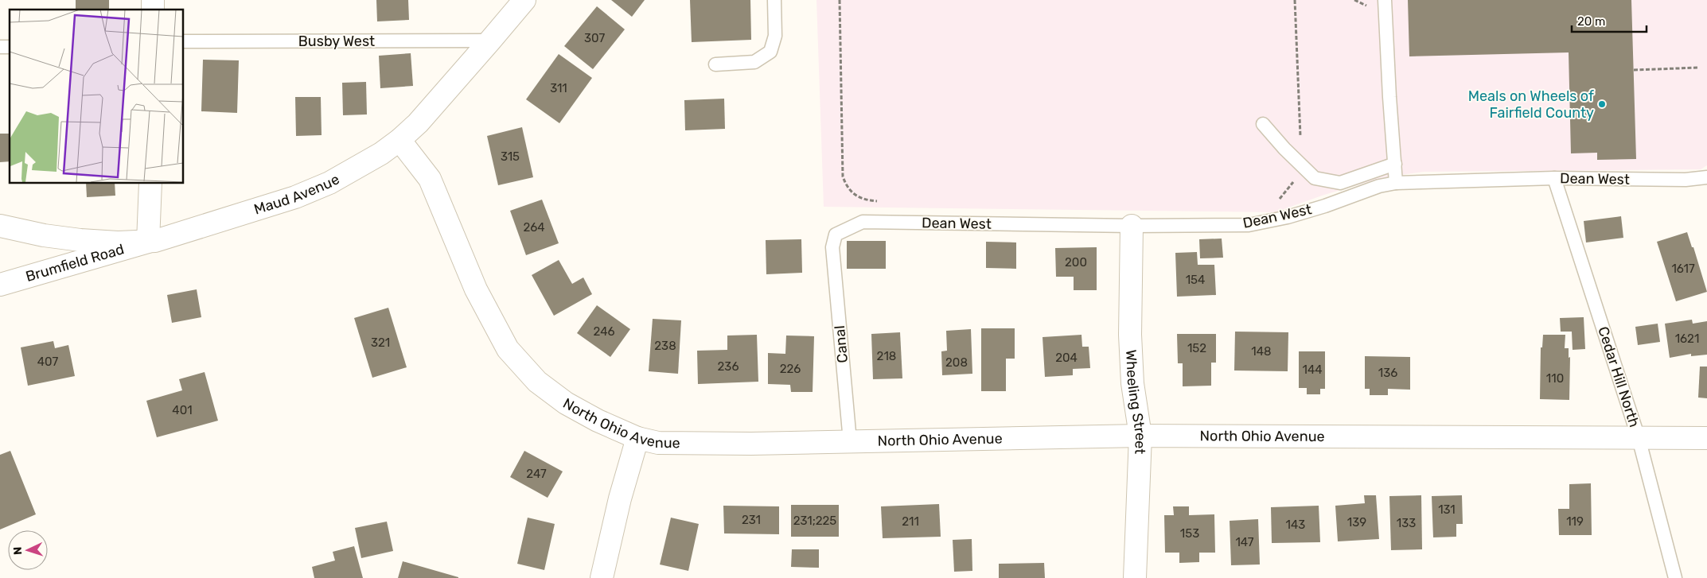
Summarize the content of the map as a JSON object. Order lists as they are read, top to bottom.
{
  "streets": {
    "street": [
      "Maud Avenue",
      "Brumfield Road",
      "Wheeling Street",
      "North Ohio Avenue"
    ],
    "lane": [
      "Busby West",
      "Dean West",
      "Canal",
      "Cedar Hill North"
    ]
  },
  "crossings": [
    ["Busby West", "Maud Avenue"],
    ["Dean West", "Canal"],
    ["Dean West", "Cedar Hill North"],
    ["Dean West", "Wheeling Street"],
    ["Maud Avenue", "Brumfield Road"],
    ["Maud Avenue", "North Ohio Avenue"],
    ["Canal", "North Ohio Avenue"],
    ["Cedar Hill North", "North Ohio Avenue"],
    ["Wheeling Street", "North Ohio Avenue"]
  ],
  "places": ["Meals on Wheels of Fairfield County"],
  "house_numbers": [
    "307",
    "311",
    "315",
    "264",
    "200",
    "1617",
    "154",
    "246",
    "1621",
    "321",
    "238",
    "152",
    "148",
    "218",
    "204",
    "407",
    "208",
    "236",
    "226",
    "144",
    "136",
    "110",
    "401",
    "247",
    "131",
    "231",
    "231;225",
    "211",
    "119",
    "139",
    "133",
    "143",
    "153",
    "147"
  ],
  "scale_bar": "20 m",
  "north": "left"
}
